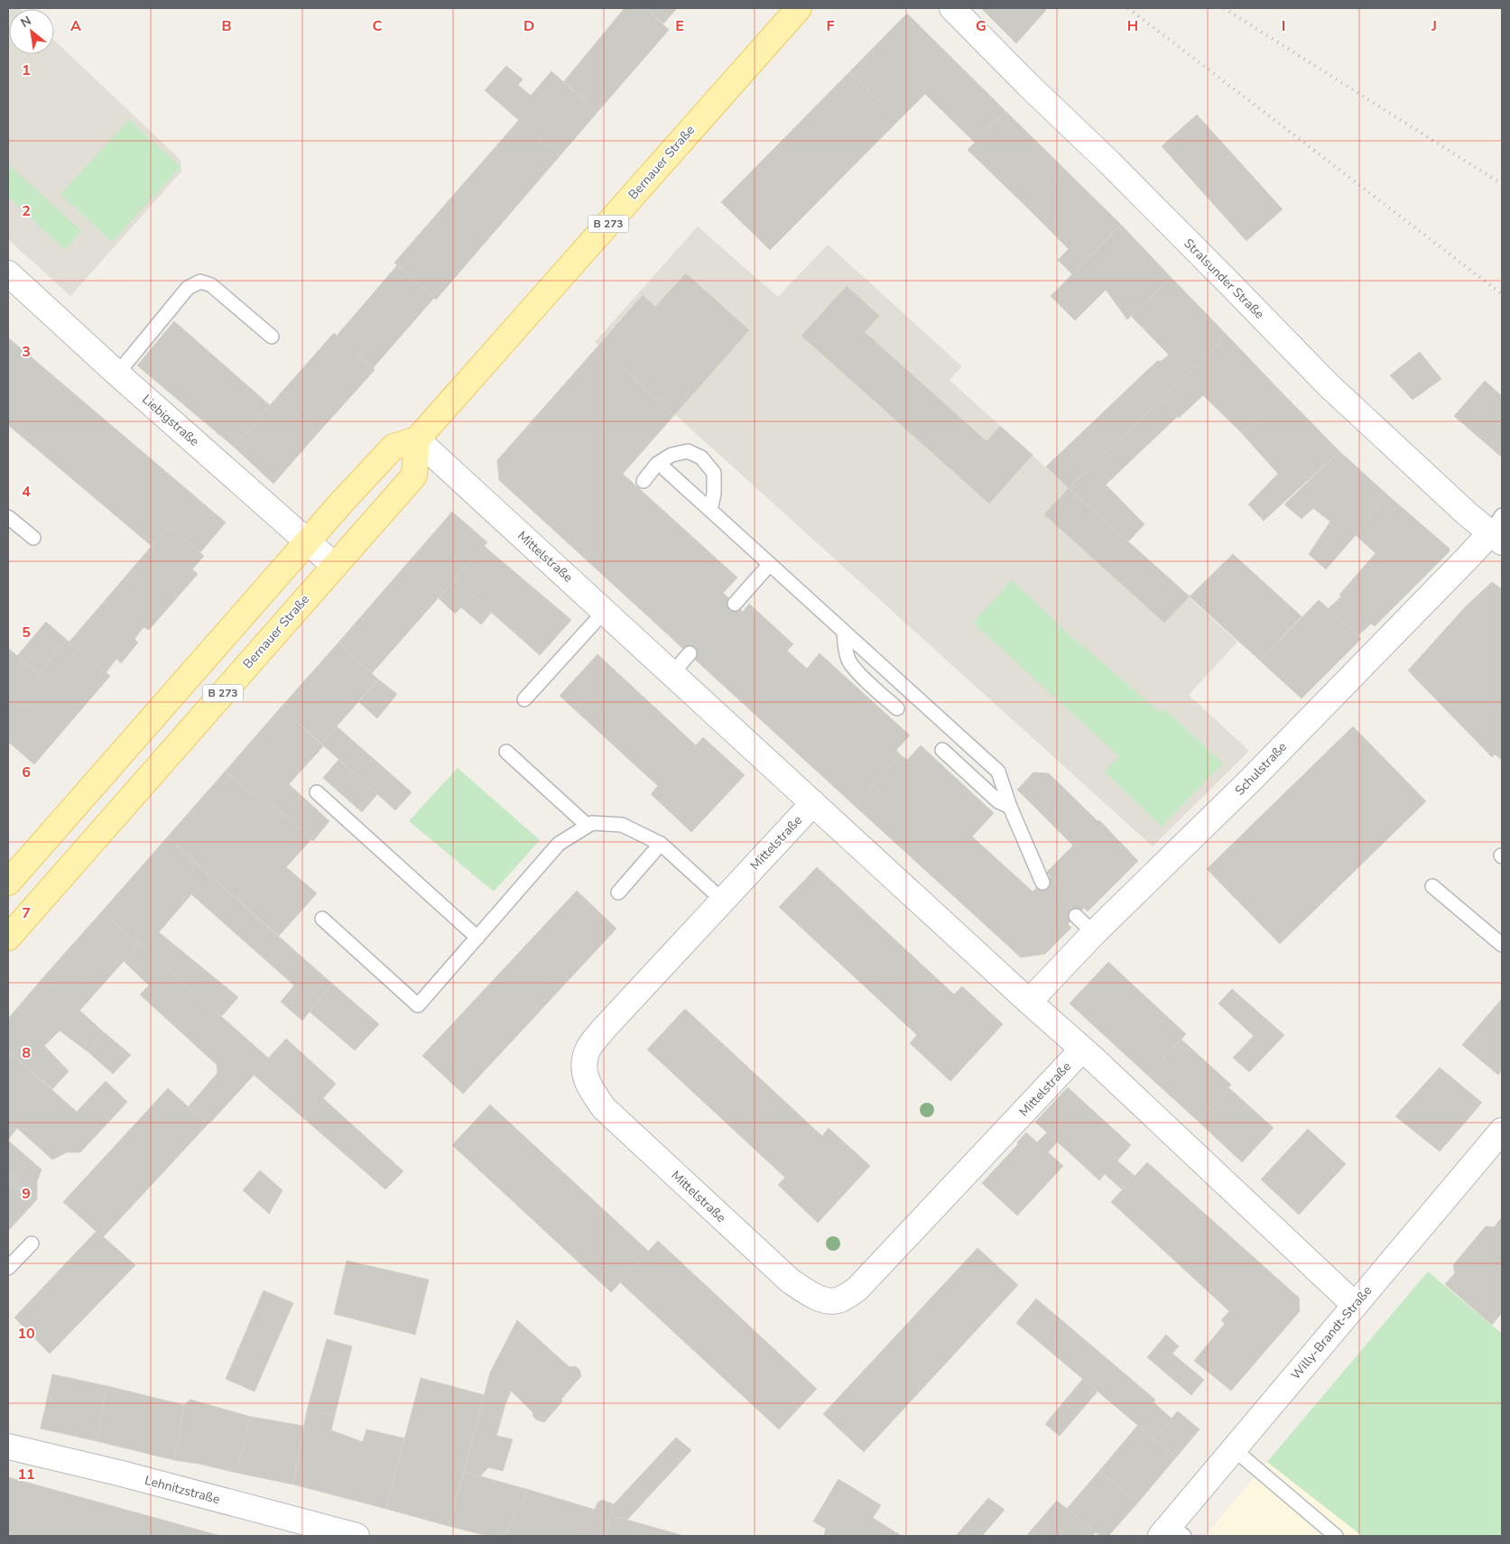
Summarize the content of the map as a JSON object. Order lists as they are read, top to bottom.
{
  "streets": {
    "main road": ["Bernauer Straße", "B 273"],
    "street": [
      "Stralsunder Straße",
      "Liebigstraße",
      "Mittelstraße",
      "Schulstraße",
      "Willy-Brandt-Straße",
      "Lehnitzstraße"
    ]
  },
  "crossings": [
    ["Bernauer Straße", "B 273"],
    ["Bernauer Straße", "Liebigstraße"],
    ["Bernauer Straße", "Mittelstraße"],
    ["B 273", "Liebigstraße"],
    ["B 273", "Mittelstraße"],
    ["Stralsunder Straße", "Schulstraße"],
    ["Mittelstraße", "Schulstraße"],
    ["Mittelstraße", "Willy-Brandt-Straße"]
  ],
  "north": "top left",
  "grid": {
    "columns": [
      "A",
      "B",
      "C",
      "D",
      "E",
      "F",
      "G",
      "H",
      "I",
      "J"
    ],
    "rows": [
      "1",
      "2",
      "3",
      "4",
      "5",
      "6",
      "7",
      "8",
      "9",
      "10",
      "11"
    ]
  }
}
